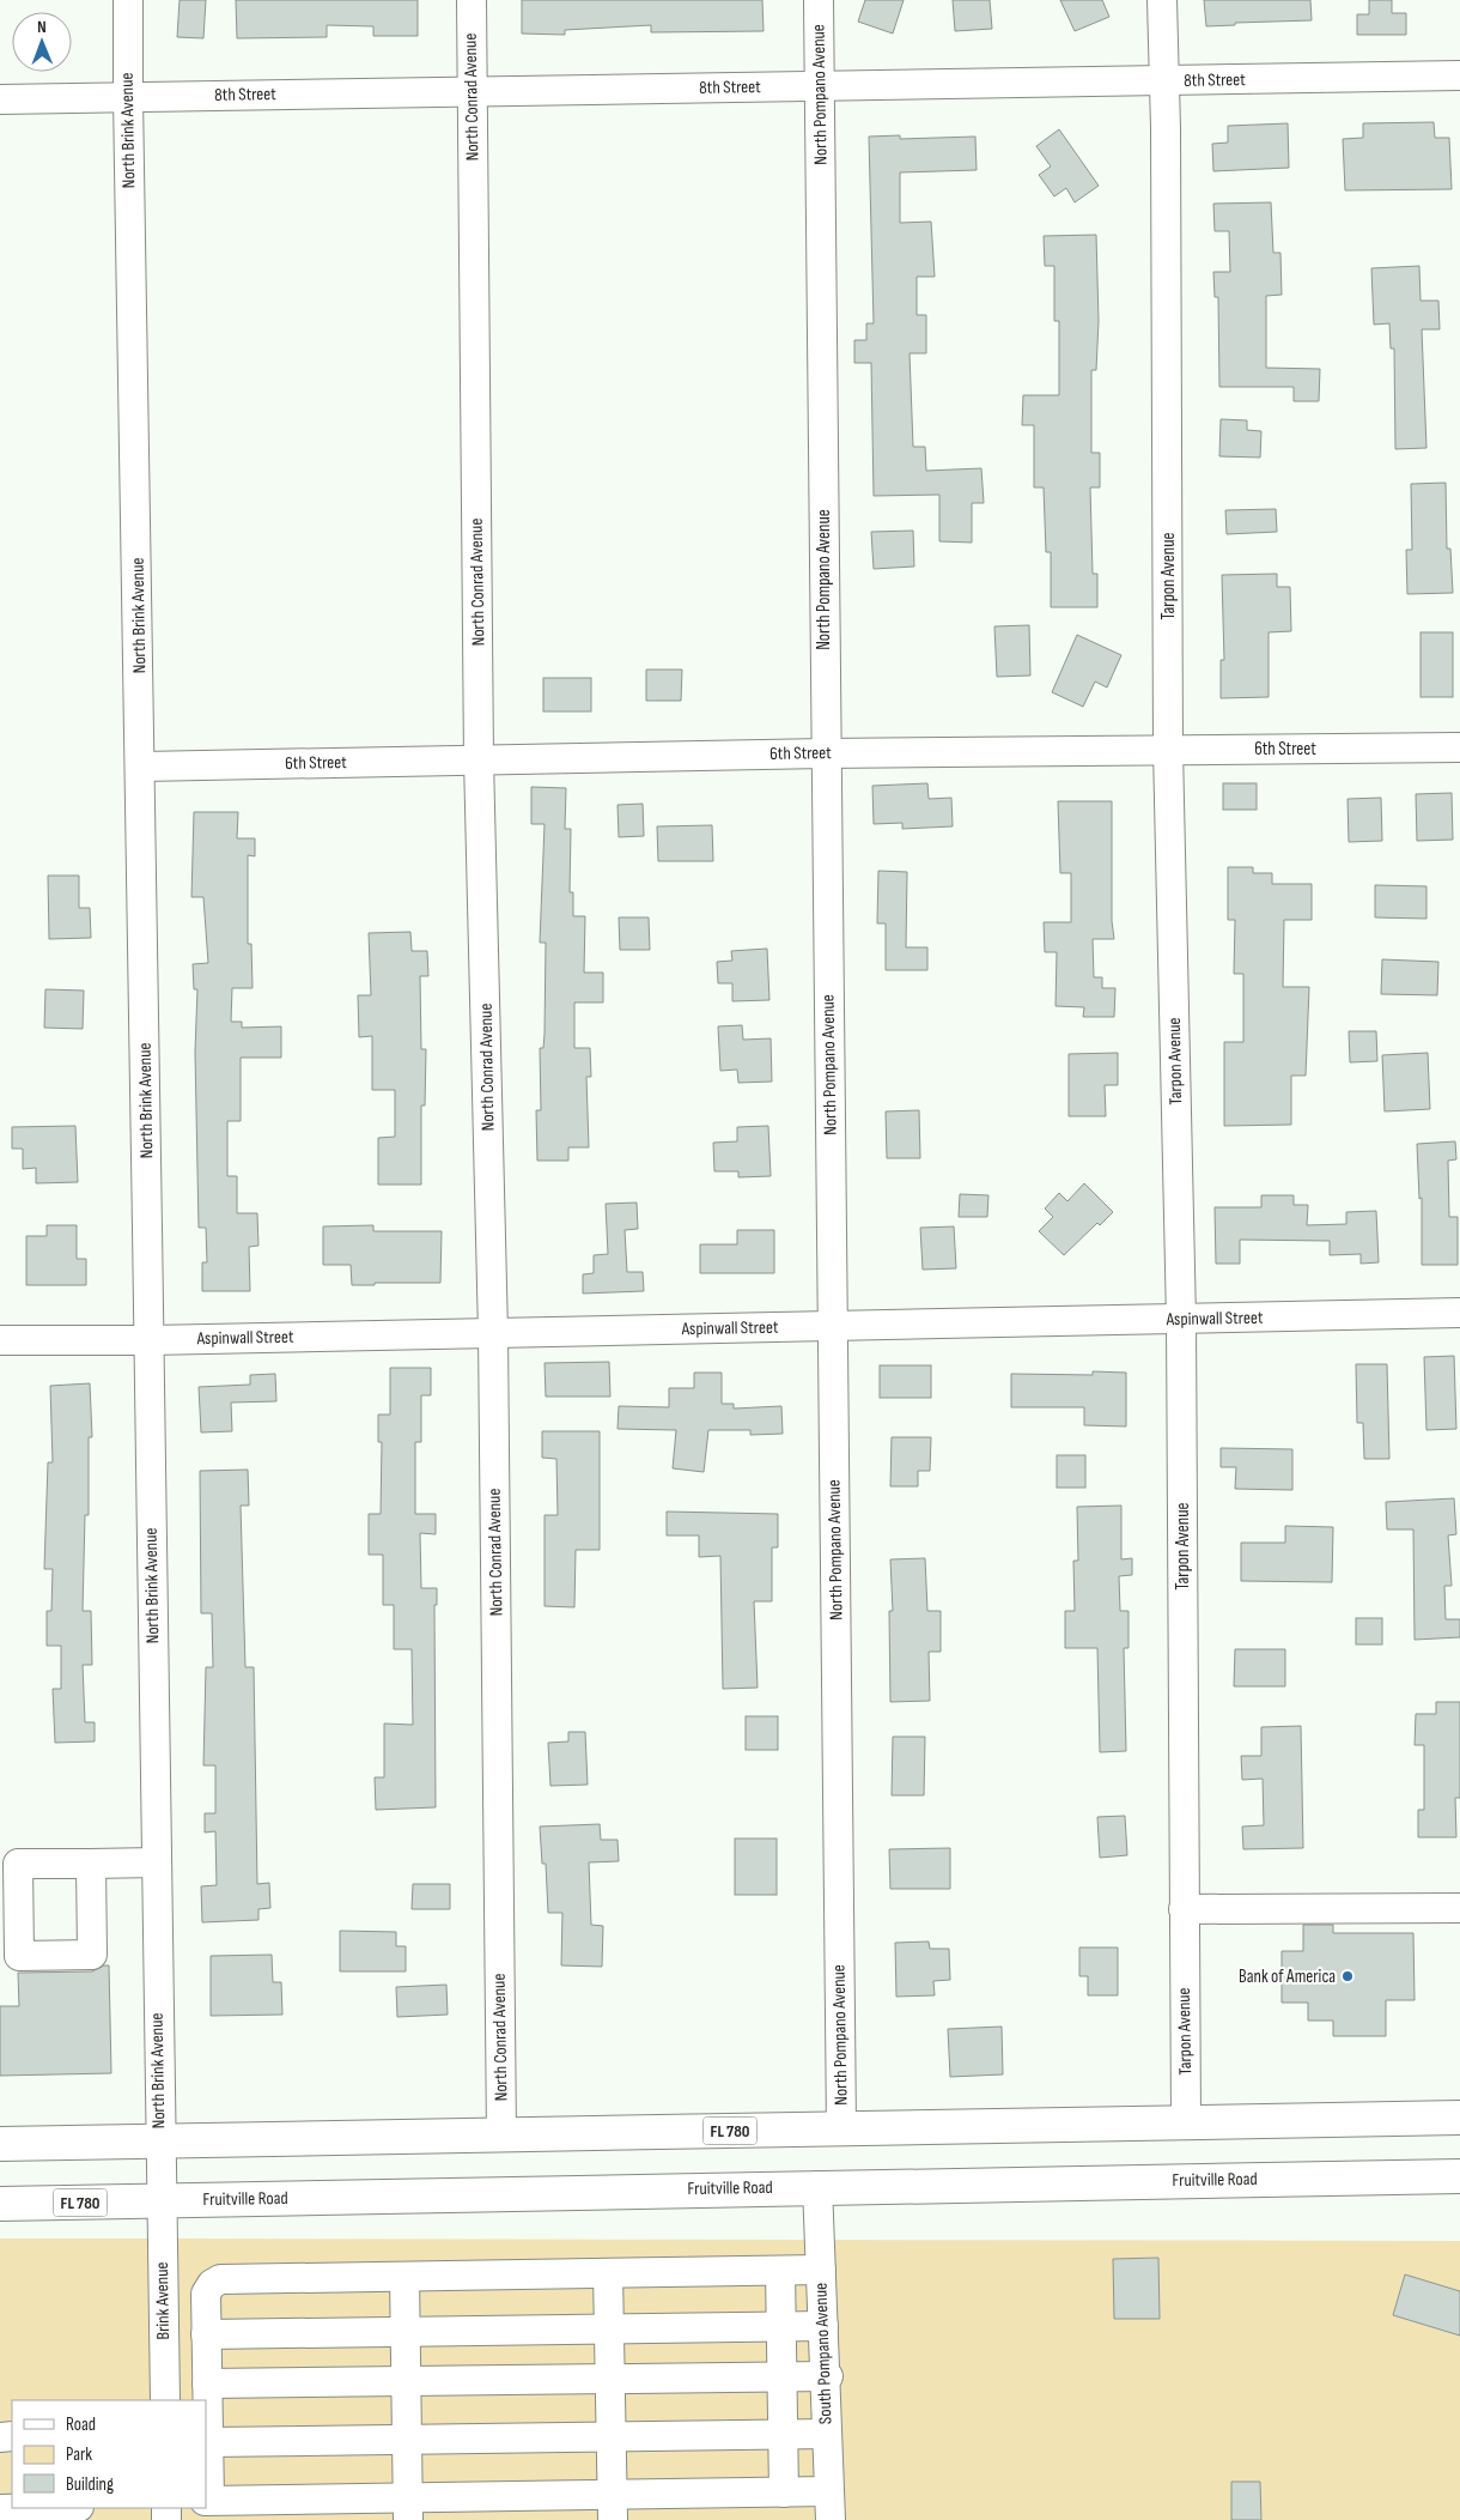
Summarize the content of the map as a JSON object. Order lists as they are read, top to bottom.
{
  "streets": {
    "main road": ["FL 780", "Fruitville Road"],
    "street": [
      "8th Street",
      "North Pompano Avenue",
      "North Conrad Avenue",
      "North Brink Avenue",
      "Tarpon Avenue",
      "6th Street",
      "Aspinwall Street",
      "Brink Avenue",
      "South Pompano Avenue"
    ]
  },
  "crossings": [
    ["8th Street", "North Pompano Avenue"],
    ["8th Street", "North Conrad Avenue"],
    ["8th Street", "North Brink Avenue"],
    ["8th Street", "Tarpon Avenue"],
    ["North Pompano Avenue", "6th Street"],
    ["North Pompano Avenue", "Aspinwall Street"],
    ["North Pompano Avenue", "FL 780"],
    ["North Conrad Avenue", "6th Street"],
    ["North Conrad Avenue", "Aspinwall Street"],
    ["North Conrad Avenue", "FL 780"],
    ["North Brink Avenue", "6th Street"],
    ["North Brink Avenue", "Aspinwall Street"],
    ["North Brink Avenue", "FL 780"],
    ["North Brink Avenue", "Fruitville Road"],
    ["North Brink Avenue", "Brink Avenue"],
    ["Tarpon Avenue", "6th Street"],
    ["Tarpon Avenue", "Aspinwall Street"],
    ["Tarpon Avenue", "FL 780"],
    ["Fruitville Road", "Brink Avenue"],
    ["Fruitville Road", "South Pompano Avenue"]
  ],
  "places": ["Bank of America"],
  "legend": ["Road", "Park", "Building"],
  "north": "top"
}
